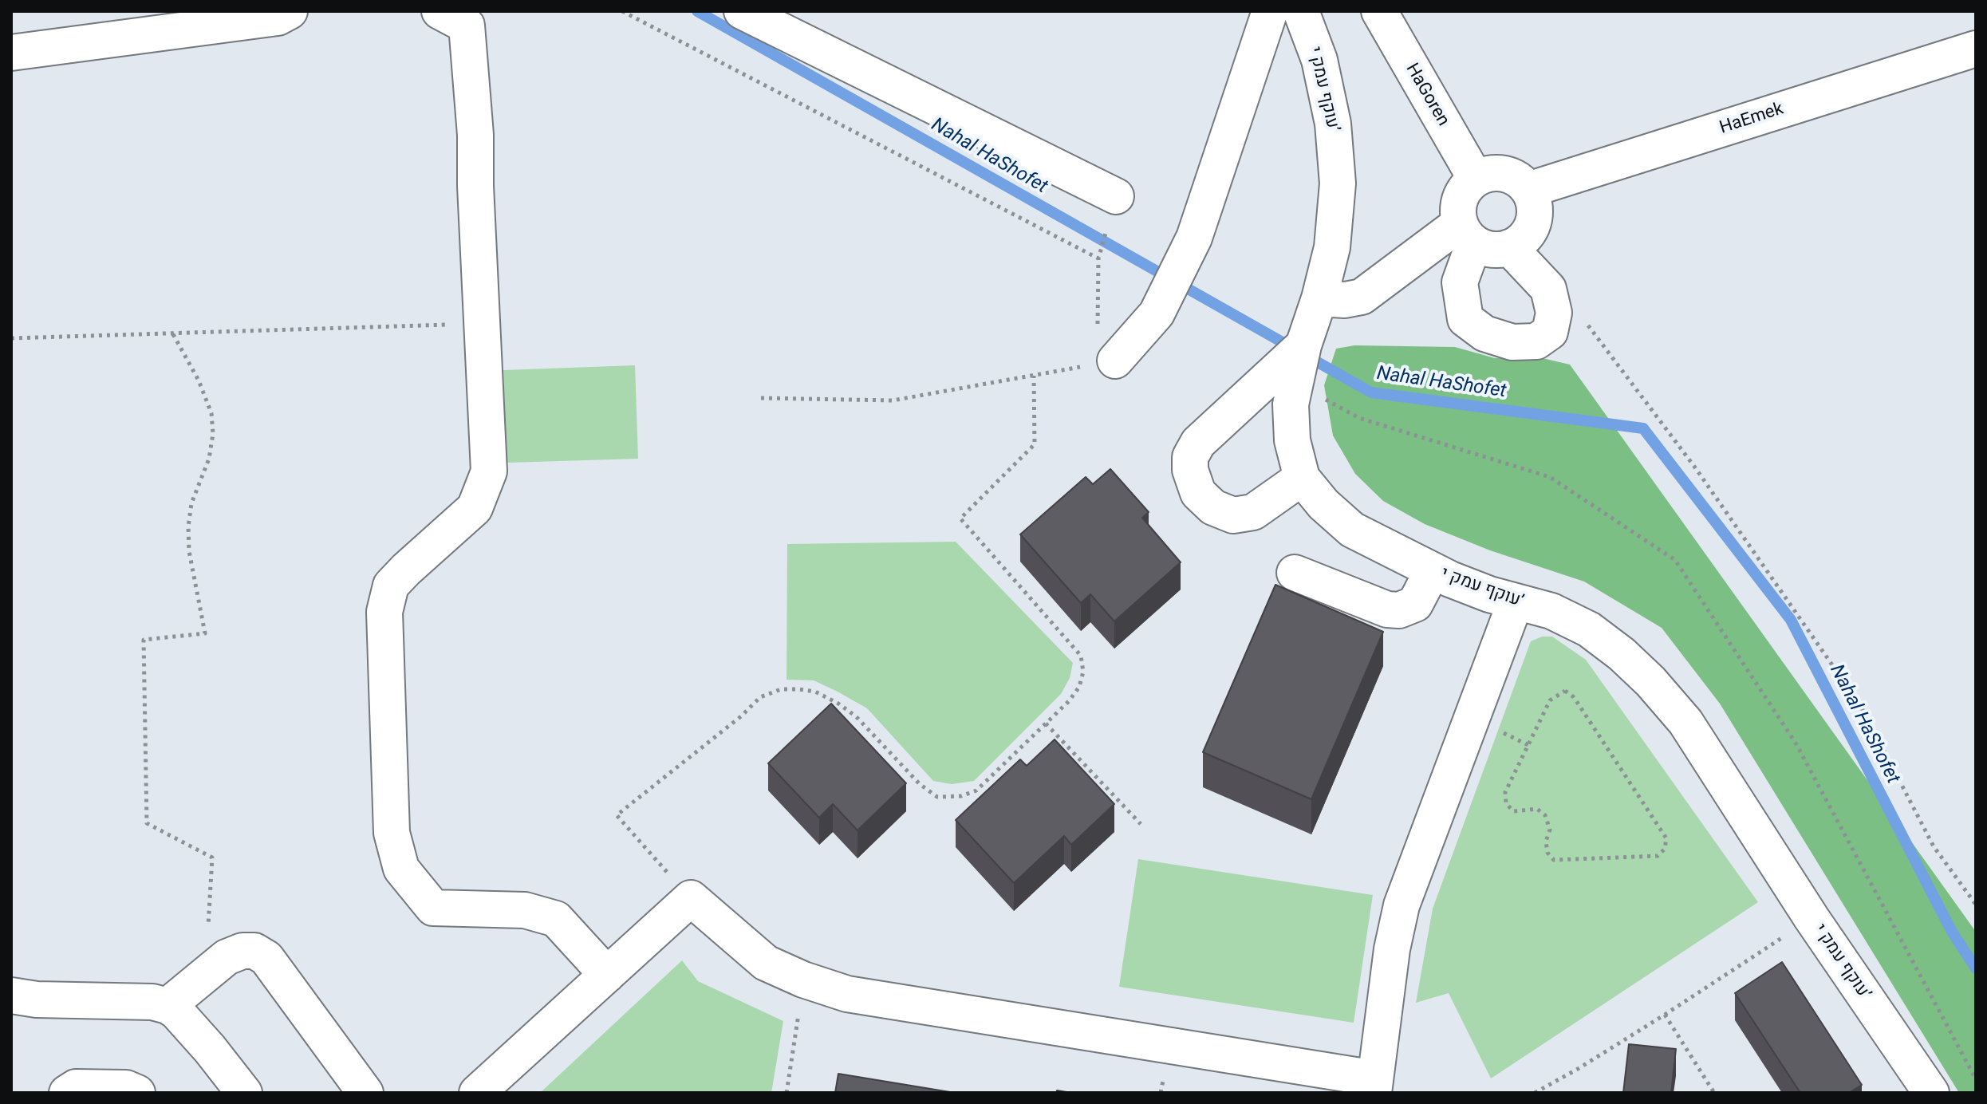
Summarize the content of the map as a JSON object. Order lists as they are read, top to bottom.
{
  "streets": {
    "street": ["עוקף עמק י’", "HaGoren", "HaEmek"]
  },
  "crossings": [
    ["HaGoren", "HaEmek"]
  ],
  "water": ["Nahal HaShofet"]
}
